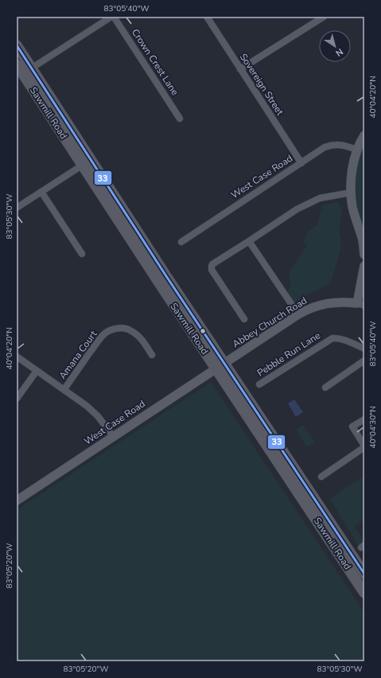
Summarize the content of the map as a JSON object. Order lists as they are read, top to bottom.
{
  "streets": {
    "main road": ["Sawmill Road", "West Case Road", "Abbey Church Road"],
    "street": [
      "Crown Crest Lane",
      "Sovereign Street",
      "Pebble Run Lane",
      "Amana Court"
    ]
  },
  "crossings": [
    ["Sovereign Street", "West Case Road"],
    ["Sawmill Road", "West Case Road"],
    ["Sawmill Road", "Abbey Church Road"],
    ["West Case Road", "Abbey Church Road"]
  ],
  "lines": ["transit line 33"],
  "north": "bottom right",
  "coordinates": [
    "83°05'40\"W",
    "40°04'20\"N",
    "83°05'30\"W",
    "40°04'30\"N",
    "83°05'20\"W"
  ]
}
